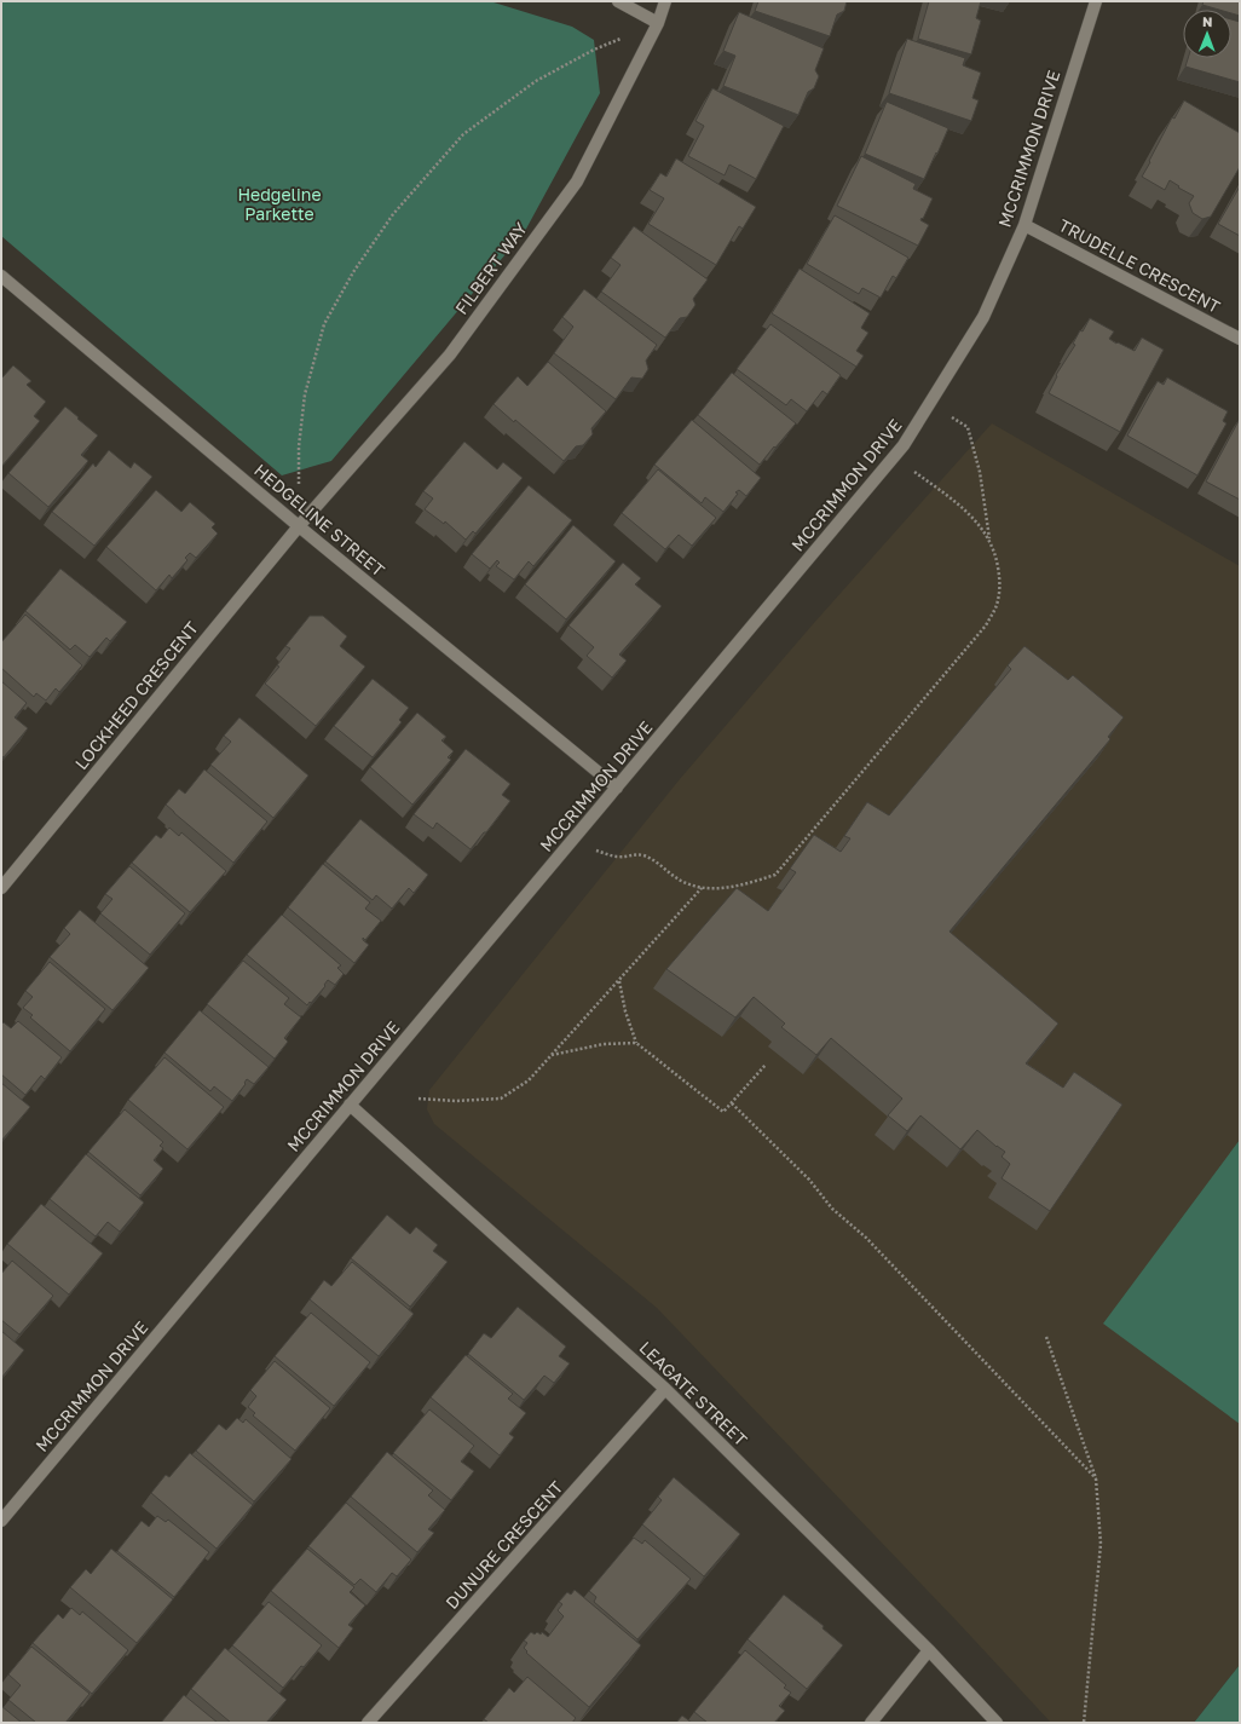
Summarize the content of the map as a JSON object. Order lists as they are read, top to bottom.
{
  "streets": {
    "street": [
      "MCCRIMMON DRIVE",
      "TRUDELLE CRESCENT",
      "FILBERT WAY",
      "HEDGELINE STREET",
      "LOCKHEED CRESCENT",
      "LEAGATE STREET",
      "DUNURE CRESCENT"
    ]
  },
  "crossings": [
    ["MCCRIMMON DRIVE", "TRUDELLE CRESCENT"],
    ["MCCRIMMON DRIVE", "HEDGELINE STREET"],
    ["MCCRIMMON DRIVE", "LEAGATE STREET"],
    ["FILBERT WAY", "HEDGELINE STREET"],
    ["FILBERT WAY", "LOCKHEED CRESCENT"],
    ["HEDGELINE STREET", "LOCKHEED CRESCENT"],
    ["LEAGATE STREET", "DUNURE CRESCENT"]
  ],
  "parks": ["Hedgeline Parkette"],
  "north": "top"
}
